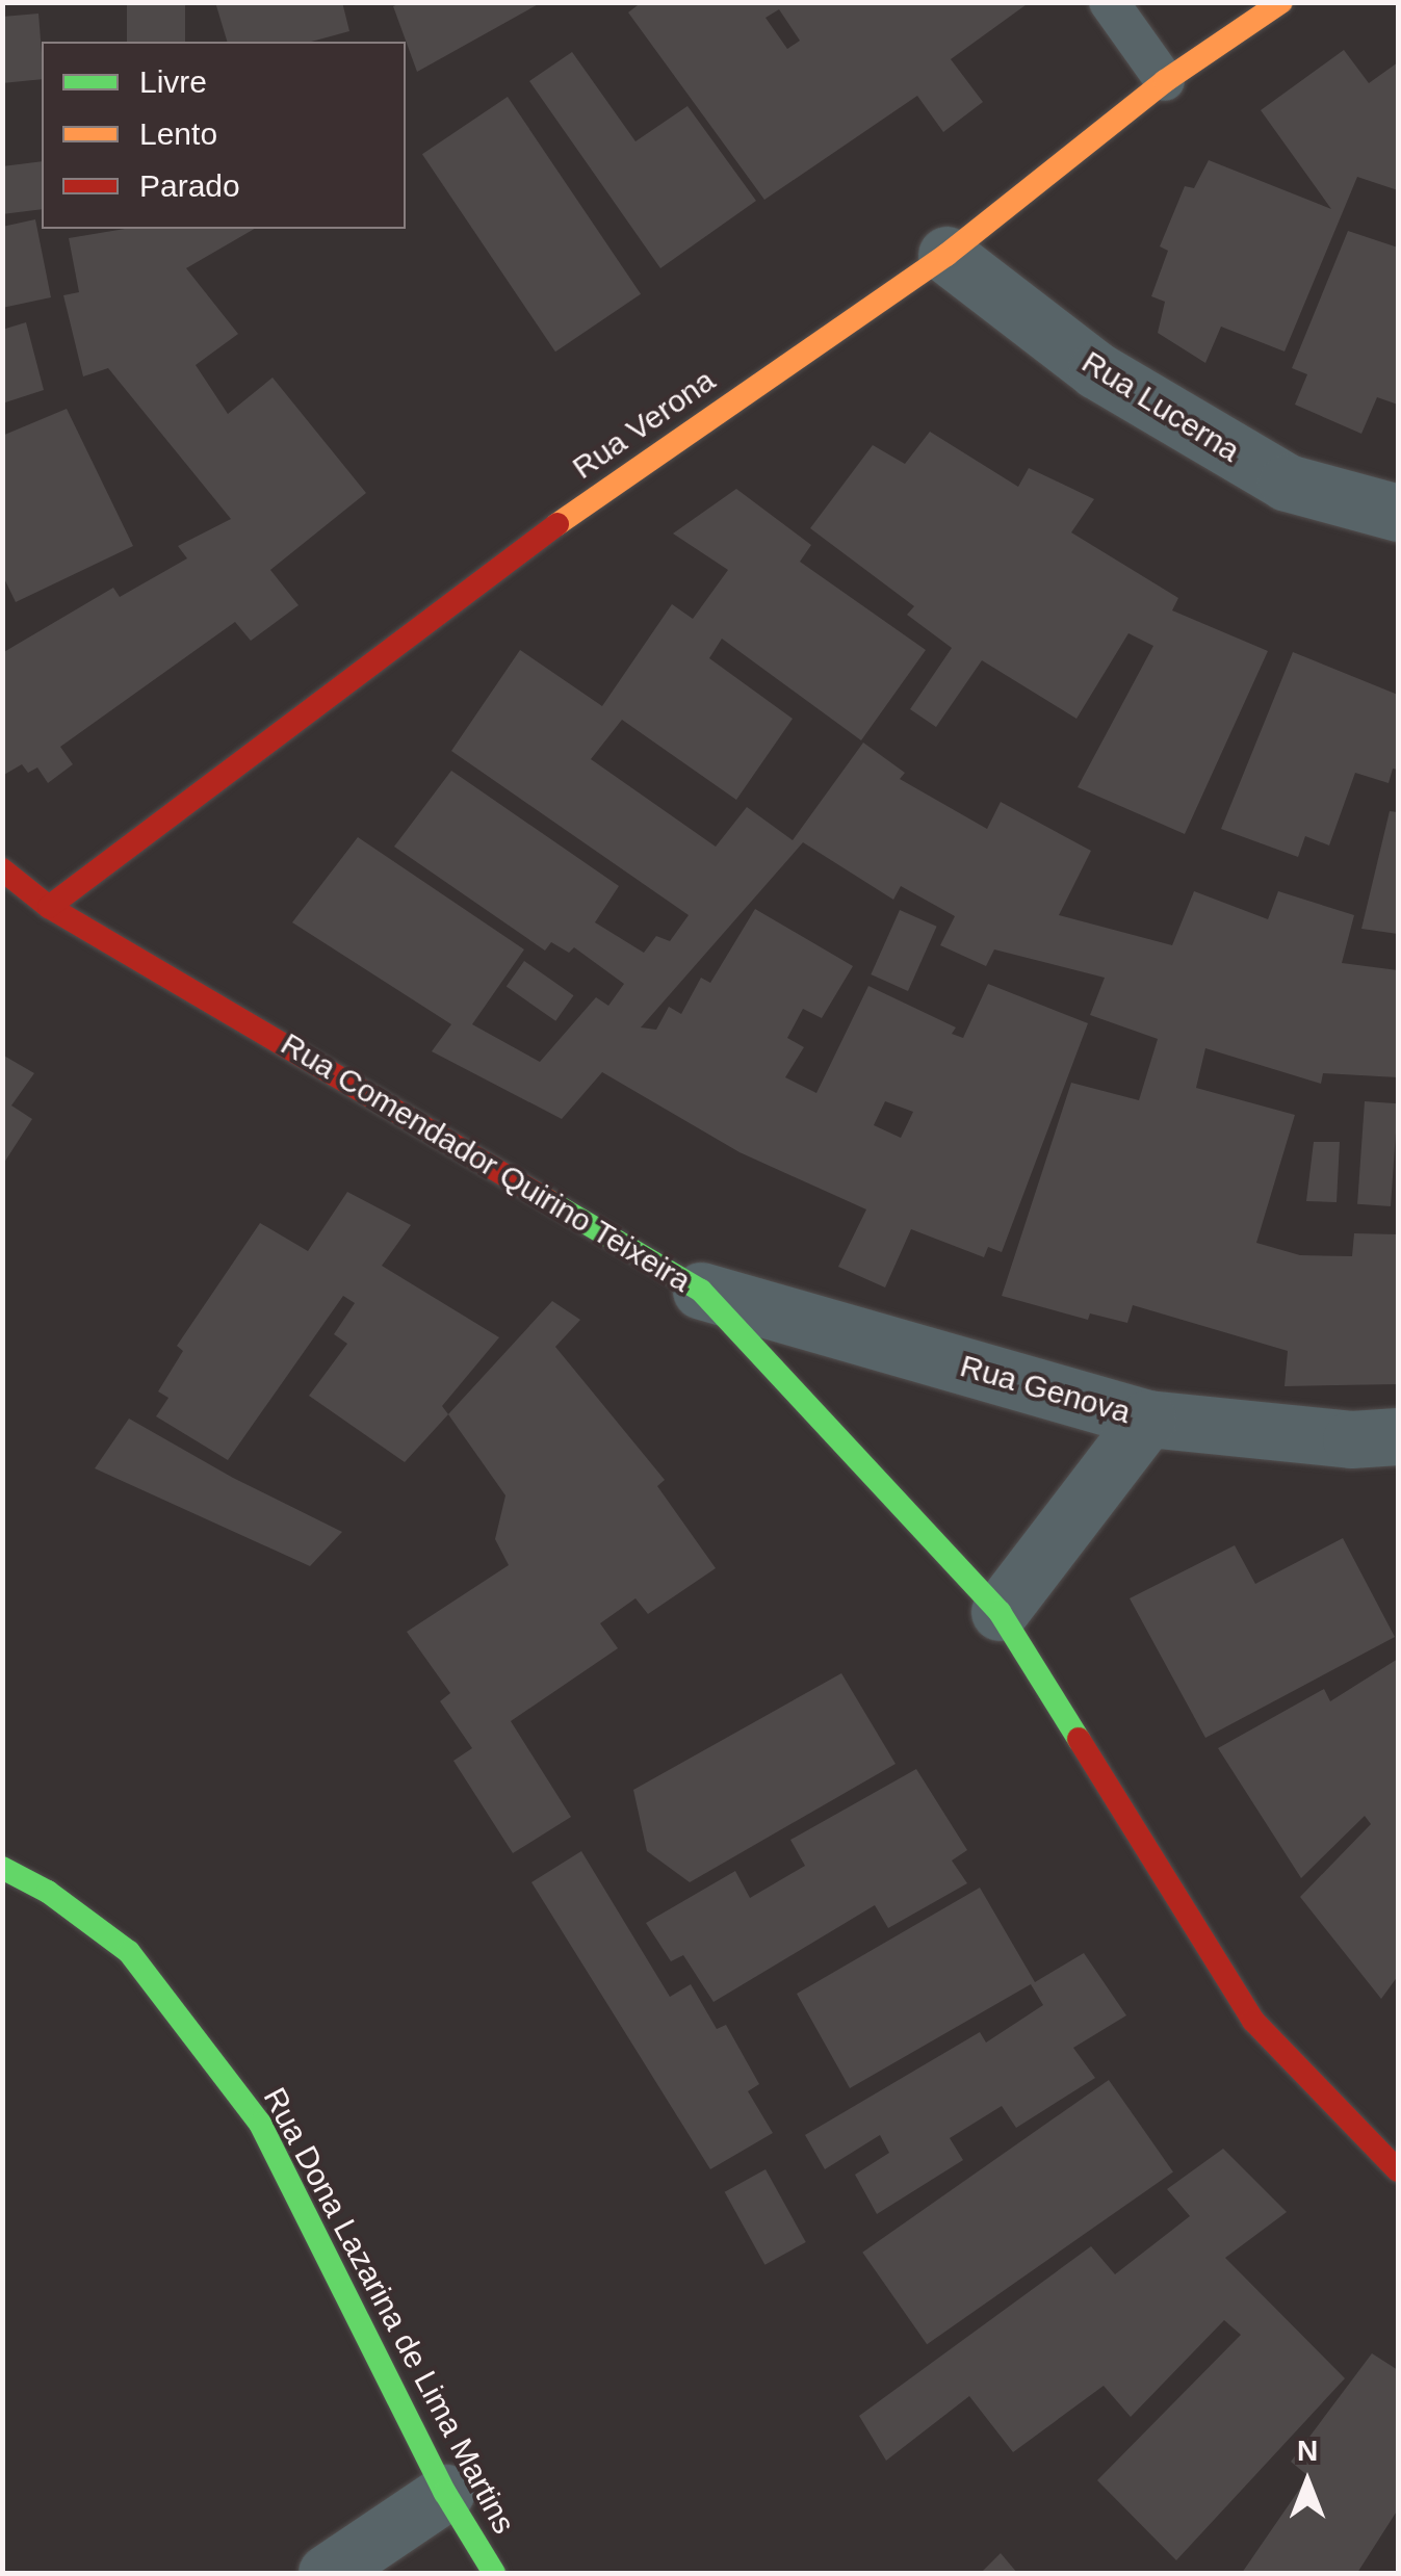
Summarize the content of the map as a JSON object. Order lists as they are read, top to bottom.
{
  "streets": {
    "street": [
      "Rua Lucerna",
      "Rua Verona",
      "Rua Comendador Quirino Teixeira",
      "Rua Genova",
      "Rua Dona Lazarina de Lima Martins"
    ]
  },
  "crossings": [
    ["Rua Lucerna", "Rua Verona"],
    ["Rua Verona", "Rua Comendador Quirino Teixeira"],
    ["Rua Comendador Quirino Teixeira", "Rua Genova"]
  ],
  "legend": ["Livre", "Lento", "Parado"],
  "north": "top"
}
